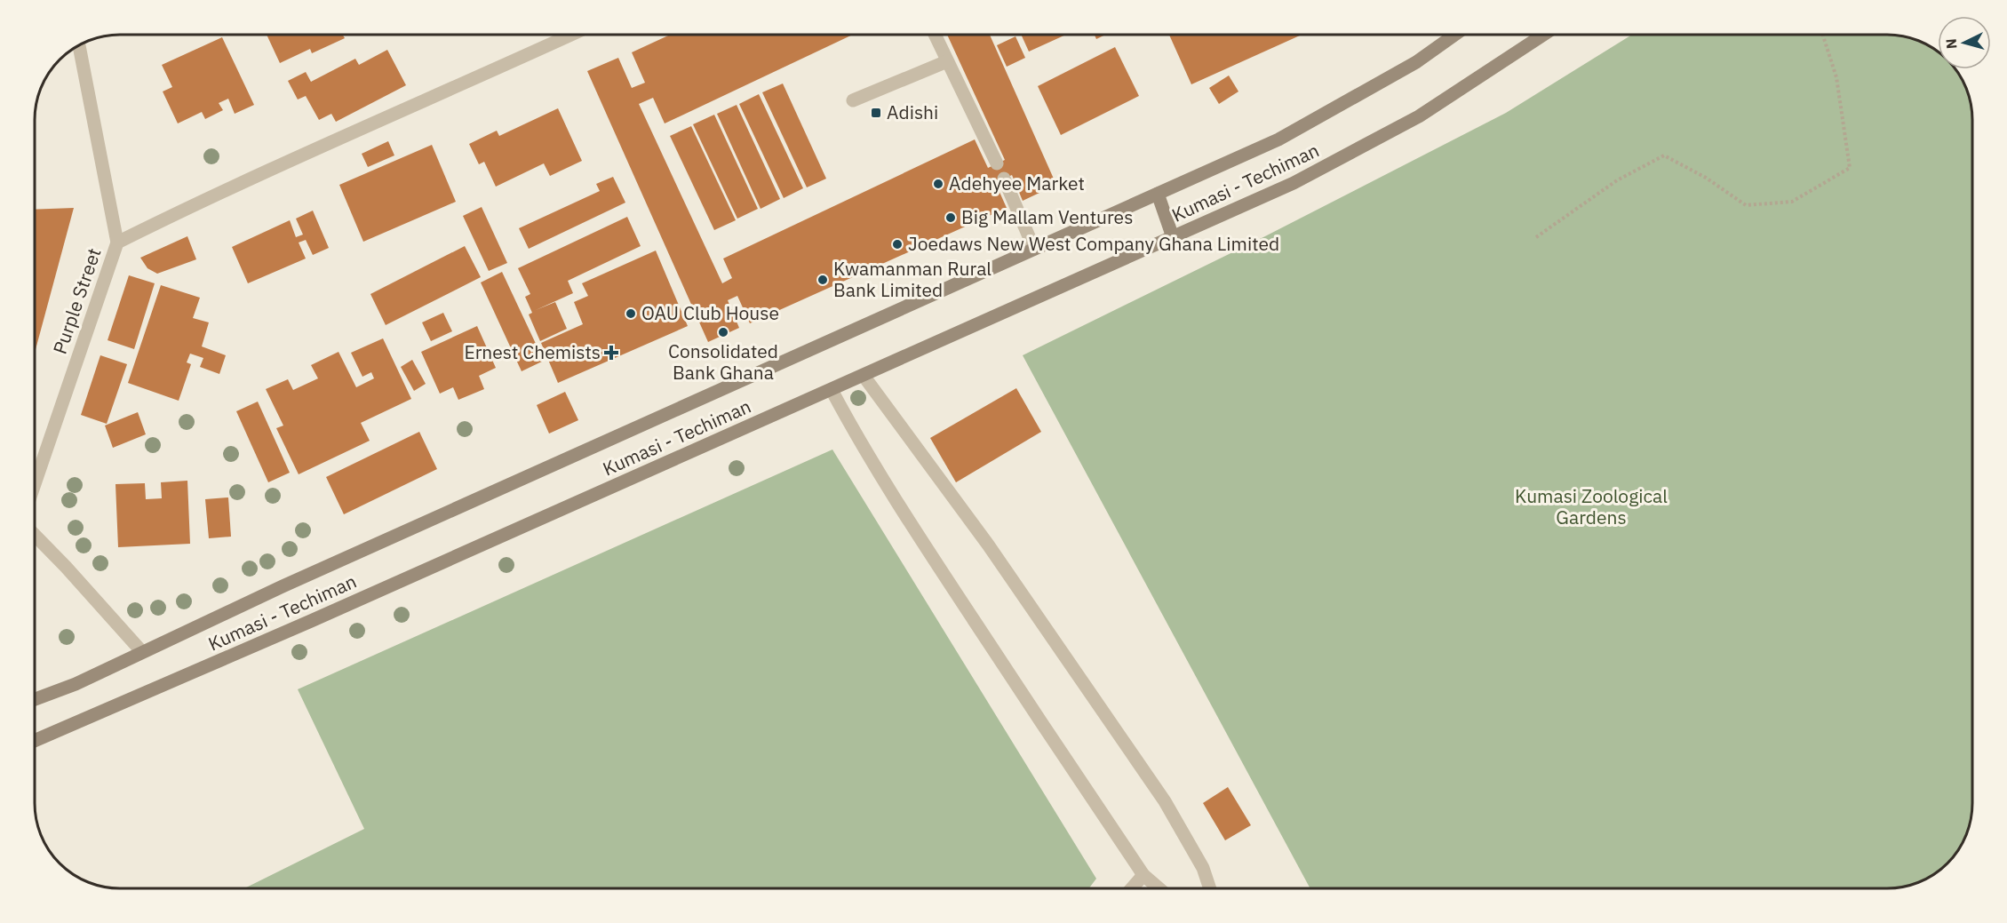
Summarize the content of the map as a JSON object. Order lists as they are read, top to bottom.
{
  "streets": {
    "main road": ["Kumasi - Techiman"],
    "street": ["Purple Street"]
  },
  "parks": ["Kumasi Zoological Gardens"],
  "places": {
    "transit": ["Adishi"],
    "other": [
      "Adehyee Market",
      "Big Mallam Ventures",
      "Joedaws New West Company Ghana Limited",
      "Kwamanman Rural Bank Limited",
      "OAU Club House",
      "Consolidated Bank Ghana"
    ],
    "health": ["Ernest Chemists"]
  },
  "north": "left"
}
